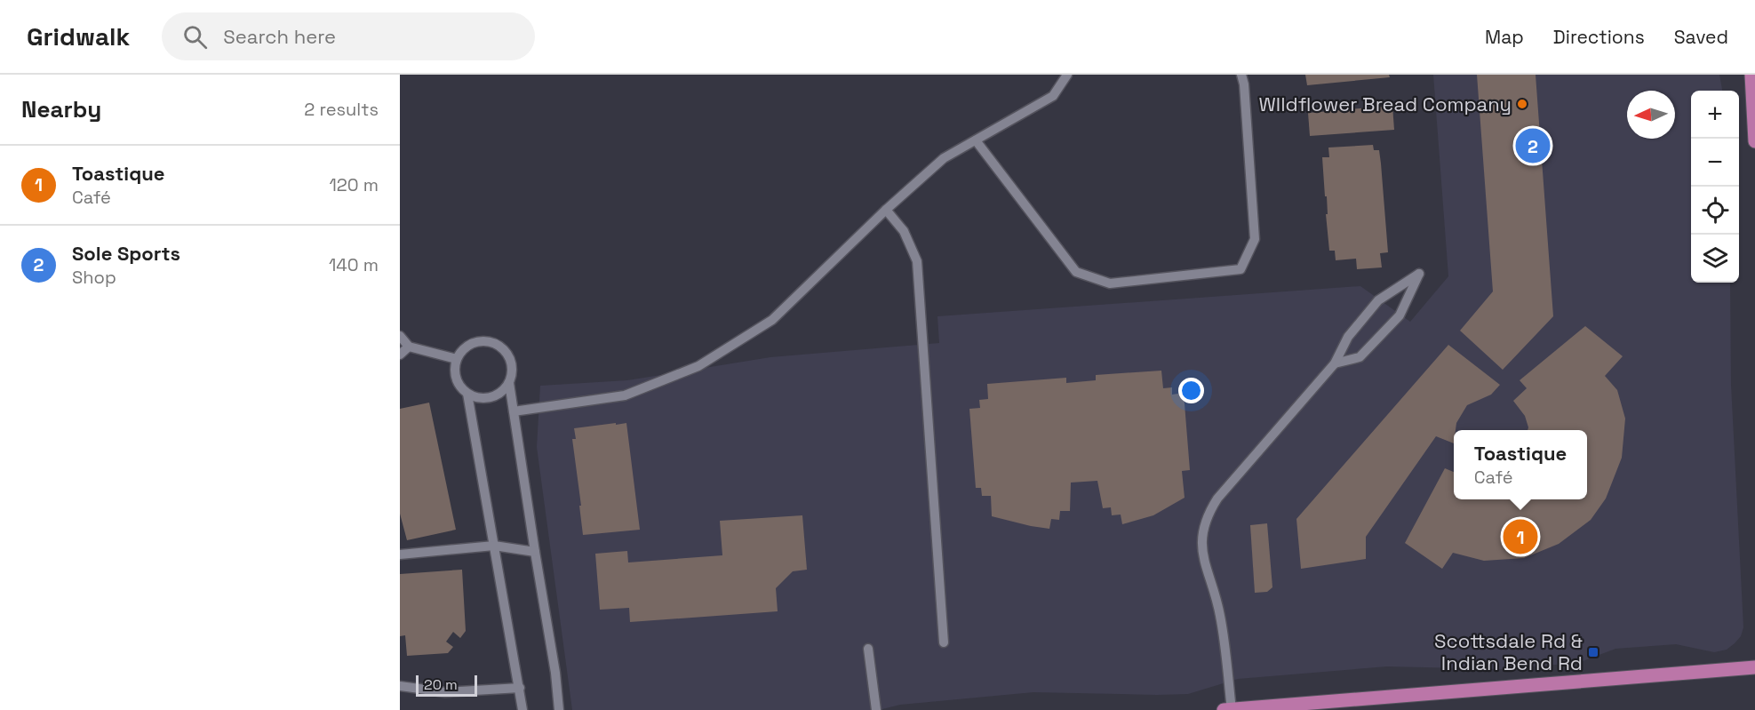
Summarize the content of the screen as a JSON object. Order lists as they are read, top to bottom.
{
  "places": {
    "other": ["WIldflower Bread Company"],
    "transit": ["Scottsdale Rd & Indian Bend Rd"]
  },
  "scale_bar": "20 m",
  "north": "left",
  "page": {
    "header": "Gridwalk",
    "search": "Search here",
    "nav": ["Map", "Directions", "Saved"],
    "heading": ["Nearby", "2 results"],
    "map_buttons": ["+", "−"],
    "pins": ["2", "1"],
    "list": [
      {
        "mark": "1",
        "name": "Toastique",
        "note": "Café",
        "value": "120 m"
      },
      {
        "mark": "2",
        "name": "Sole Sports",
        "note": "Shop",
        "value": "140 m"
      }
    ],
    "popup": ["Toastique", "Café"],
    "scale": "20 m"
  }
}
